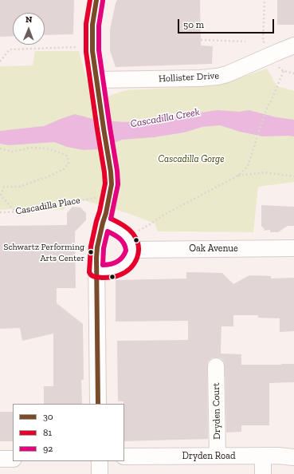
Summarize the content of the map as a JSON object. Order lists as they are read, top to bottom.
{
  "streets": {
    "street": [
      "Hollister Drive",
      "Oak Avenue",
      "Dryden Court",
      "Dryden Road"
    ],
    "path": ["Cascadilla Place"]
  },
  "crossings": [
    ["Dryden Court", "Dryden Road"]
  ],
  "water": ["Cascadilla Creek"],
  "parks": ["Cascadilla Gorge"],
  "places": ["Schwartz Performing Arts Center"],
  "lines": ["transit line 30", "transit line 81", "transit line 92"],
  "legend": ["30", "81", "92"],
  "scale_bar": "50 m",
  "north": "top"
}
